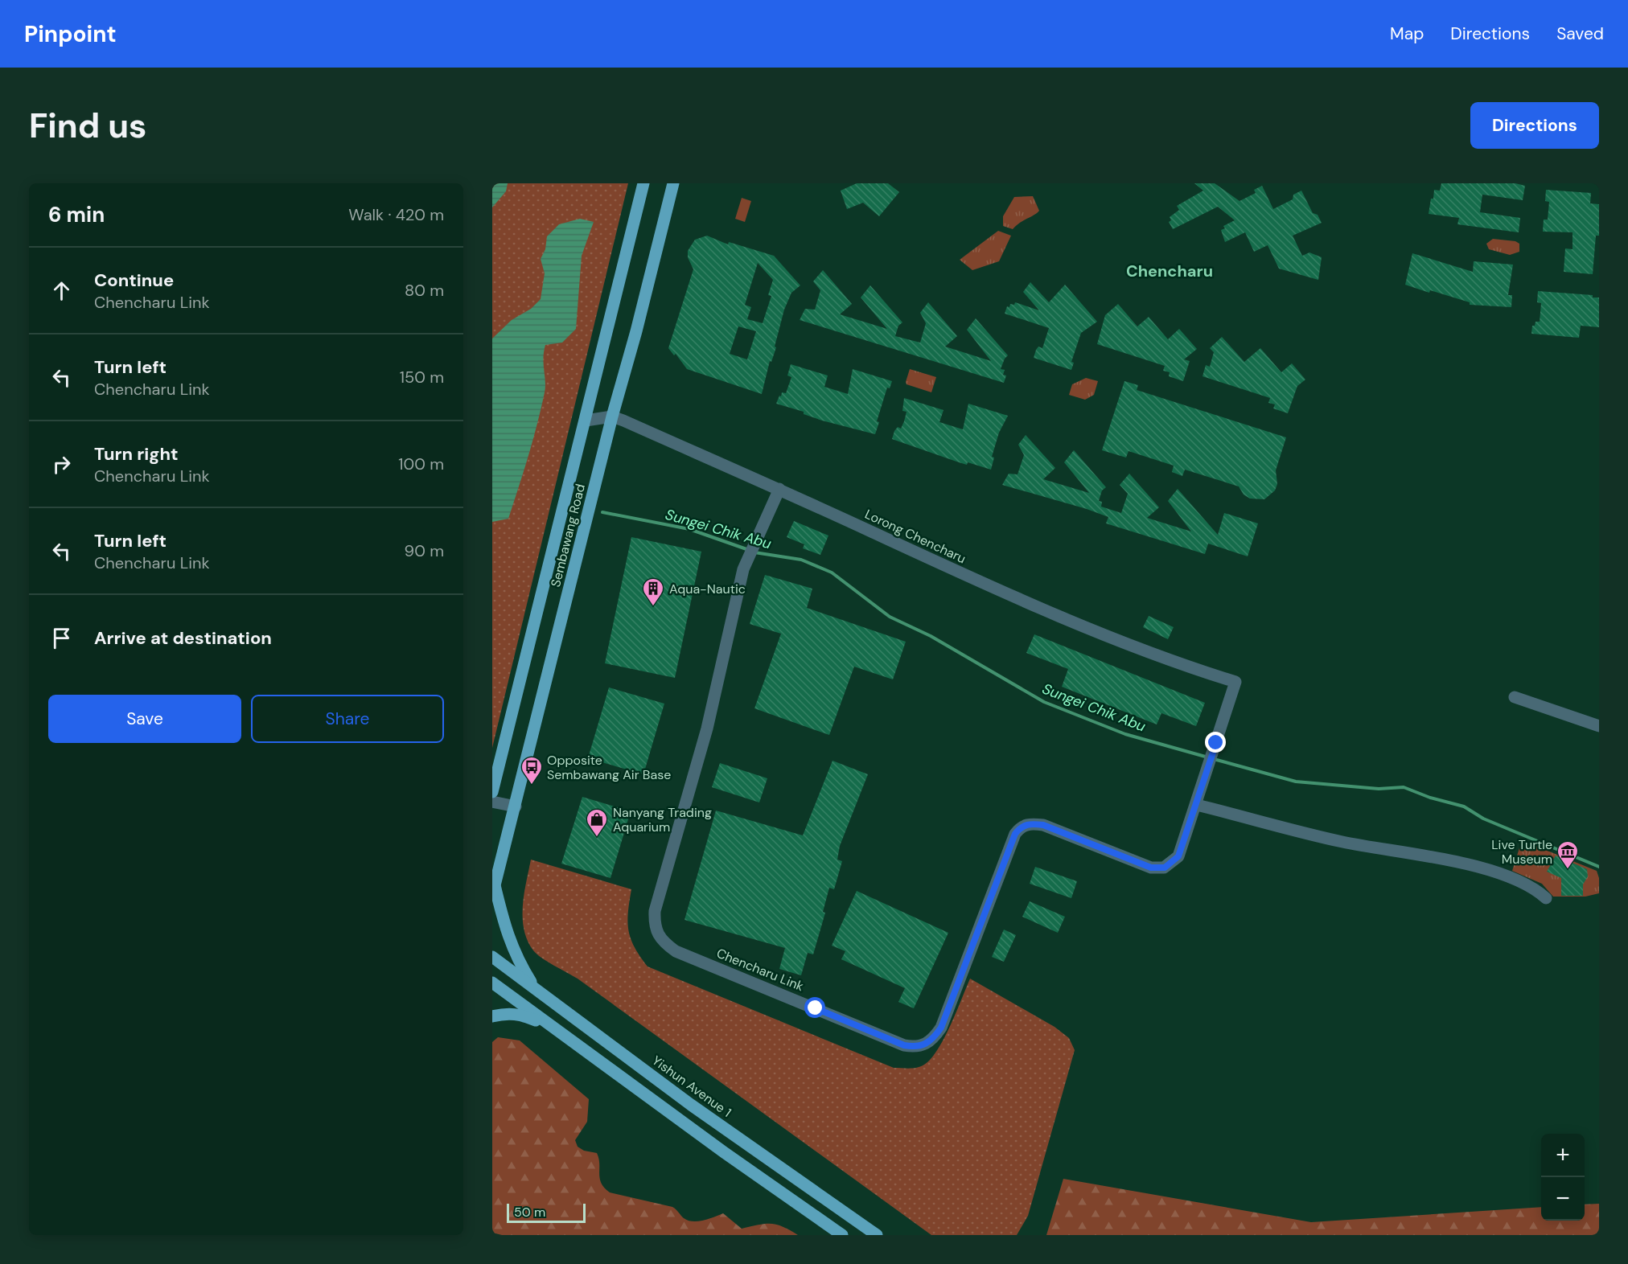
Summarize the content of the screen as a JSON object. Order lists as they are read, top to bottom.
{
  "streets": {
    "main road": ["Sembawang Road", "Yishun Avenue 1"],
    "street": ["Lorong Chencharu", "Chencharu Link"]
  },
  "crossings": [
    ["Sembawang Road", "Lorong Chencharu"],
    ["Lorong Chencharu", "Chencharu Link"]
  ],
  "districts": ["Chencharu"],
  "water": ["Sungei Chik Abu"],
  "places": {
    "building": ["Aqua-Nautic"],
    "bus stop": ["Opposite Sembawang Air Base"],
    "shop": ["Nanyang Trading Aquarium"],
    "museum": ["Live Turtle Museum"]
  },
  "scale_bar": "50 m",
  "page": {
    "header": "Pinpoint",
    "nav": ["Map", "Directions", "Saved"],
    "buttons": [
      "Directions",
      ["Save", "Share"]
    ],
    "title": "Find us",
    "heading": ["6 min", "Walk · 420 m"],
    "list": [
      ["Continue", "Chencharu Link", "80 m"],
      ["Turn left", "Chencharu Link", "150 m"],
      ["Turn right", "Chencharu Link", "100 m"],
      ["Turn left", "Chencharu Link", "90 m"],
      "Arrive at destination"
    ],
    "map_buttons": ["+", "−"],
    "scale": "50 m"
  }
}
